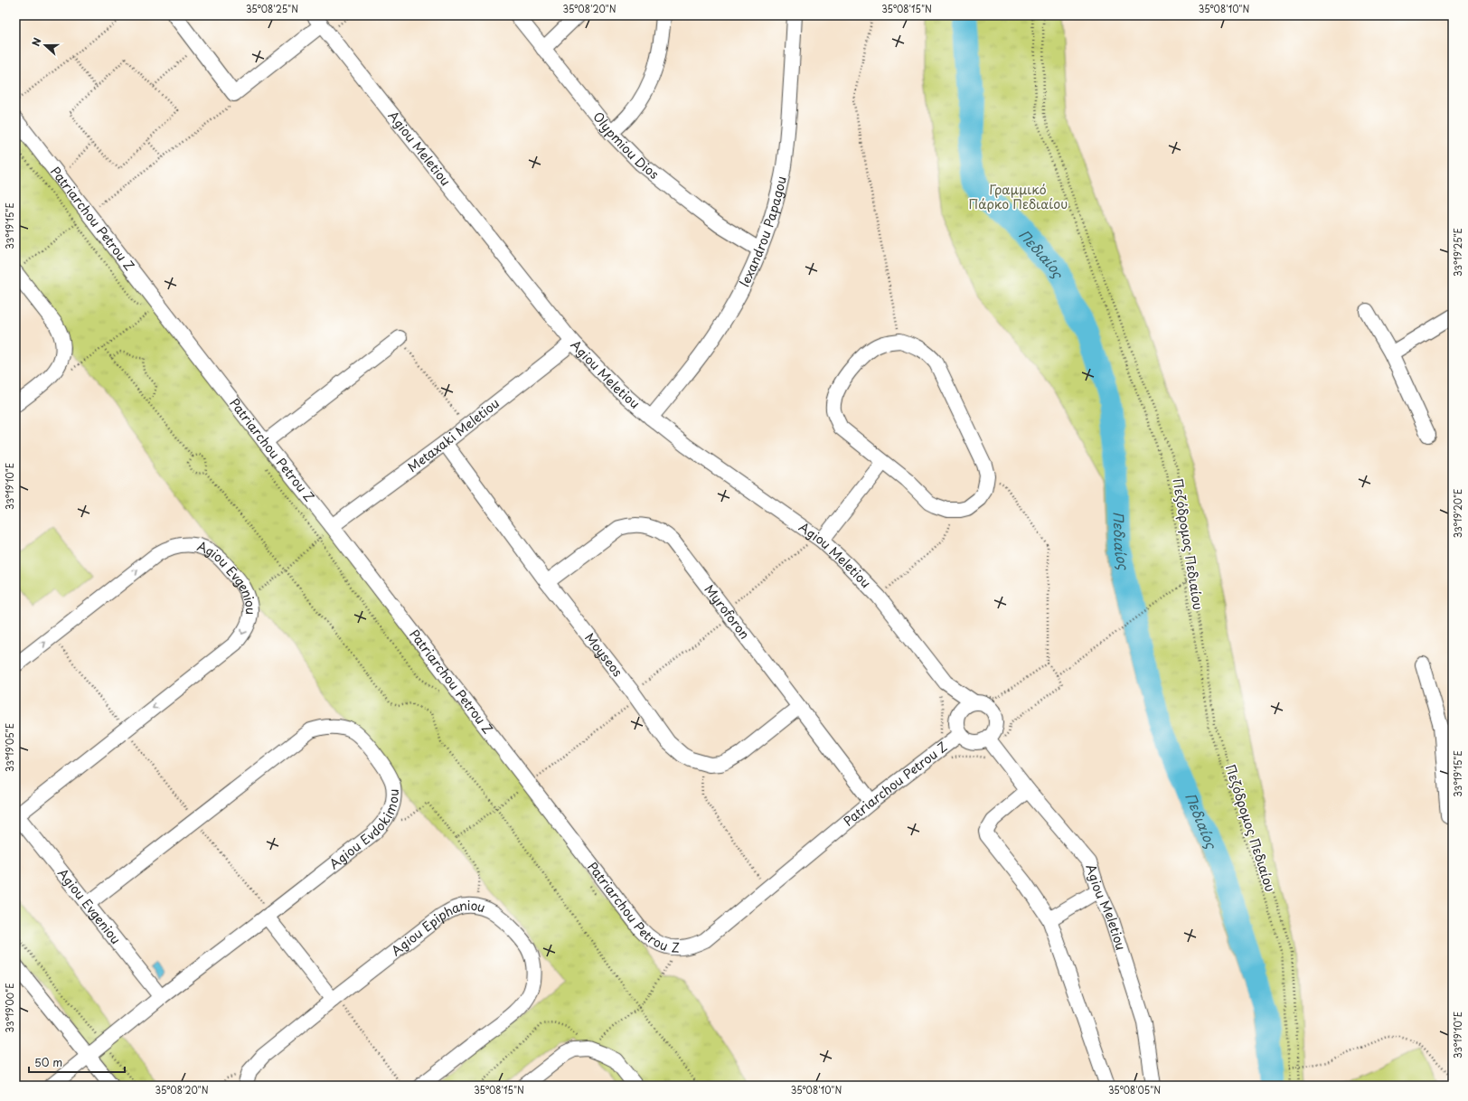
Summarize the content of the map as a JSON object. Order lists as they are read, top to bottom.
{
  "streets": {
    "street": [
      "Olypmiou Dios",
      "Agiou Meletiou",
      "Patriarchou Petrou Z",
      "lexandrou Papagou",
      "Metaxaki Meletiou",
      "Agiou Evgeniou",
      "Myroforon",
      "Moyseos",
      "Agiou Evdokimou",
      "Agiou Epiphaniou"
    ],
    "path": ["Πεζόδρομος Πεδιαίου"]
  },
  "crossings": [
    ["Olypmiou Dios", "lexandrou Papagou"],
    ["Agiou Meletiou", "Patriarchou Petrou Z"],
    ["Agiou Meletiou", "lexandrou Papagou"],
    ["Agiou Meletiou", "Metaxaki Meletiou"],
    ["Patriarchou Petrou Z", "Metaxaki Meletiou"],
    ["Patriarchou Petrou Z", "Myroforon"],
    ["Metaxaki Meletiou", "Moyseos"],
    ["Agiou Evgeniou", "Agiou Evdokimou"],
    ["Myroforon", "Moyseos"]
  ],
  "water": ["Πεδιαίος"],
  "parks": ["Γραμμικό Πάρκο Πεδιαίου"],
  "scale_bar": "50 m",
  "north": "left",
  "coordinates": [
    "35°08'25\"N",
    "35°08'20\"N",
    "35°08'15\"N",
    "35°08'10\"N",
    "33°19'15\"E",
    "33°19'25\"E",
    "33°19'10\"E",
    "33°19'20\"E",
    "33°19'05\"E",
    "33°19'00\"E",
    "35°08'05\"N"
  ]
}
